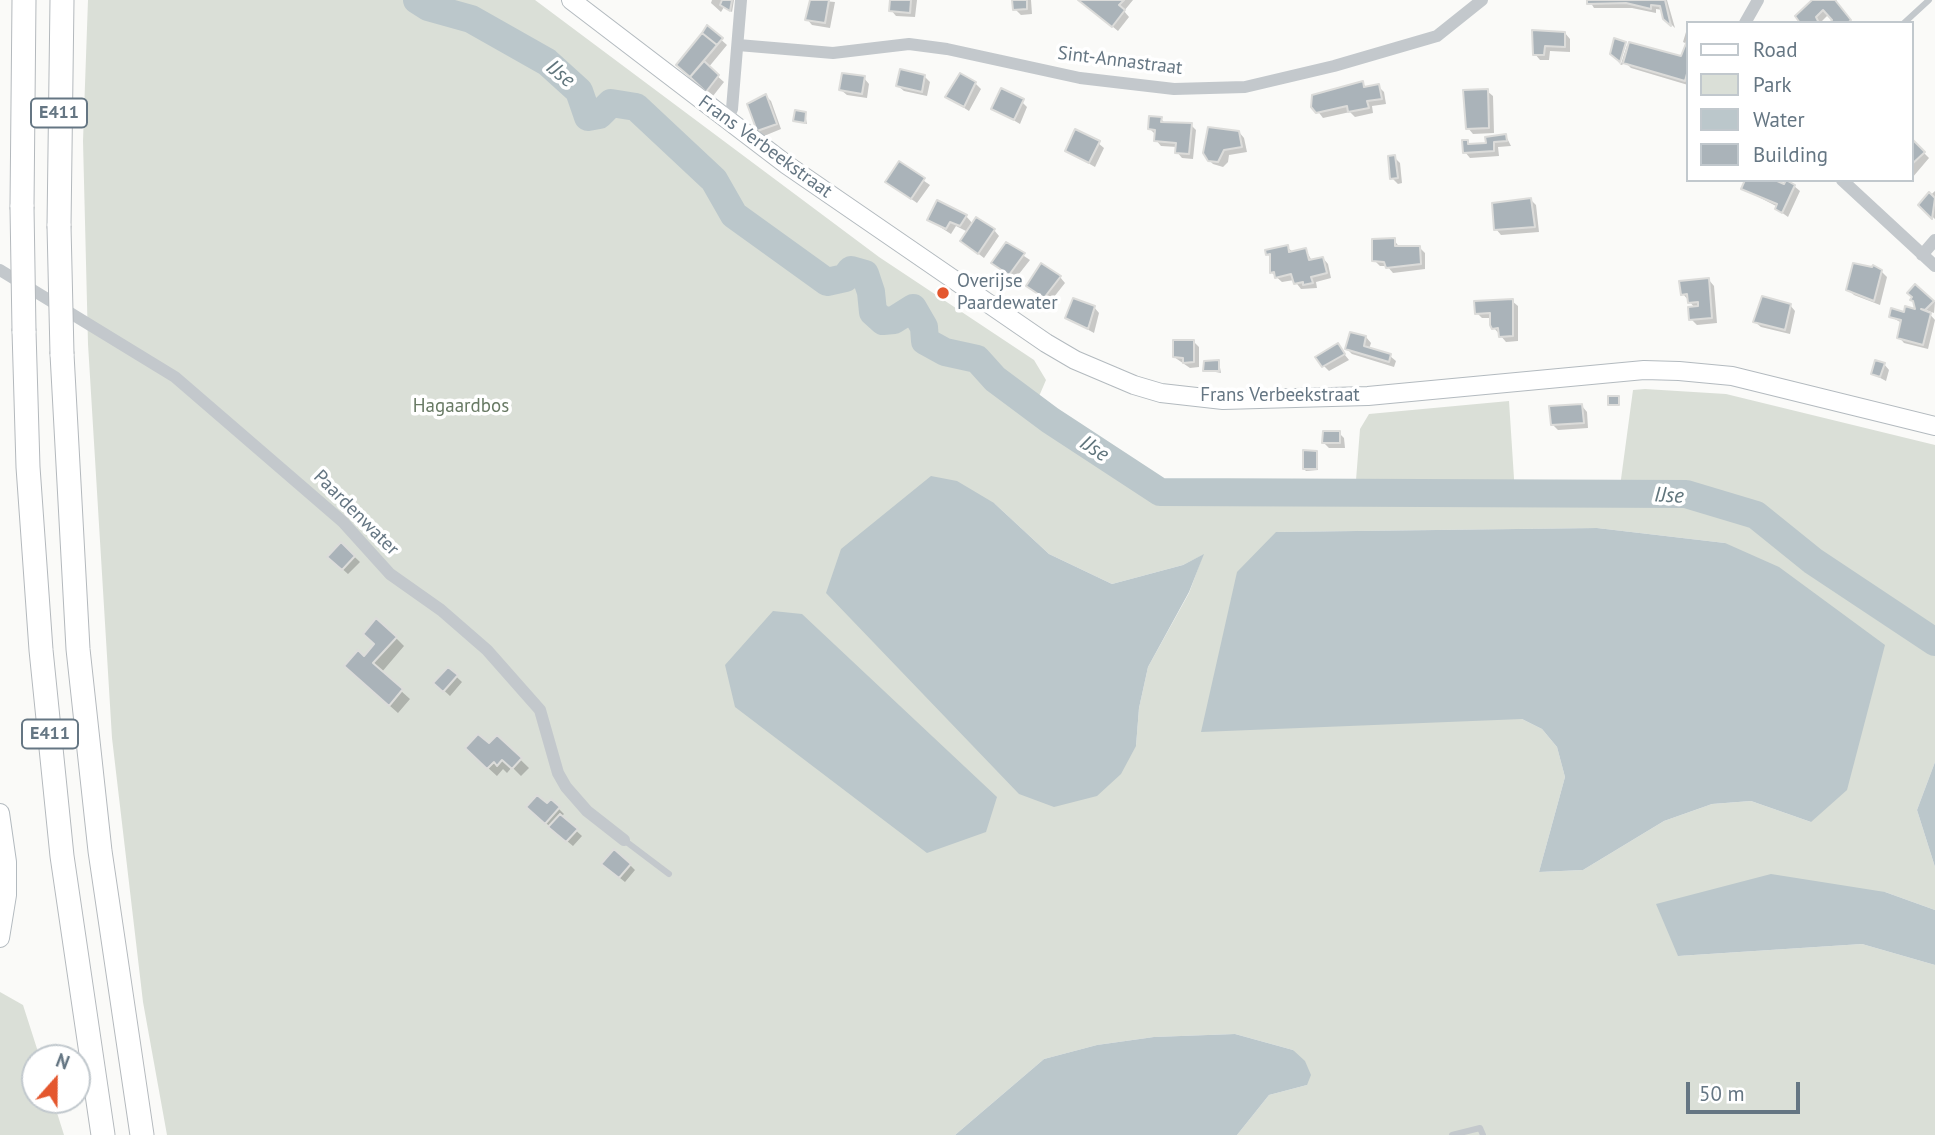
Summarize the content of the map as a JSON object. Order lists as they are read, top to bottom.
{
  "streets": {
    "highway": ["E411"],
    "main road": ["Frans Verbeekstraat"],
    "street": ["Sint-Annastraat", "Paardenwater"]
  },
  "water": ["IJse"],
  "parks": ["Hagaardbos"],
  "places": ["Overijse Paardewater"],
  "legend": [
    "Road",
    "Park",
    "Water",
    "Building"
  ],
  "scale_bar": "50 m",
  "north": "top"
}
